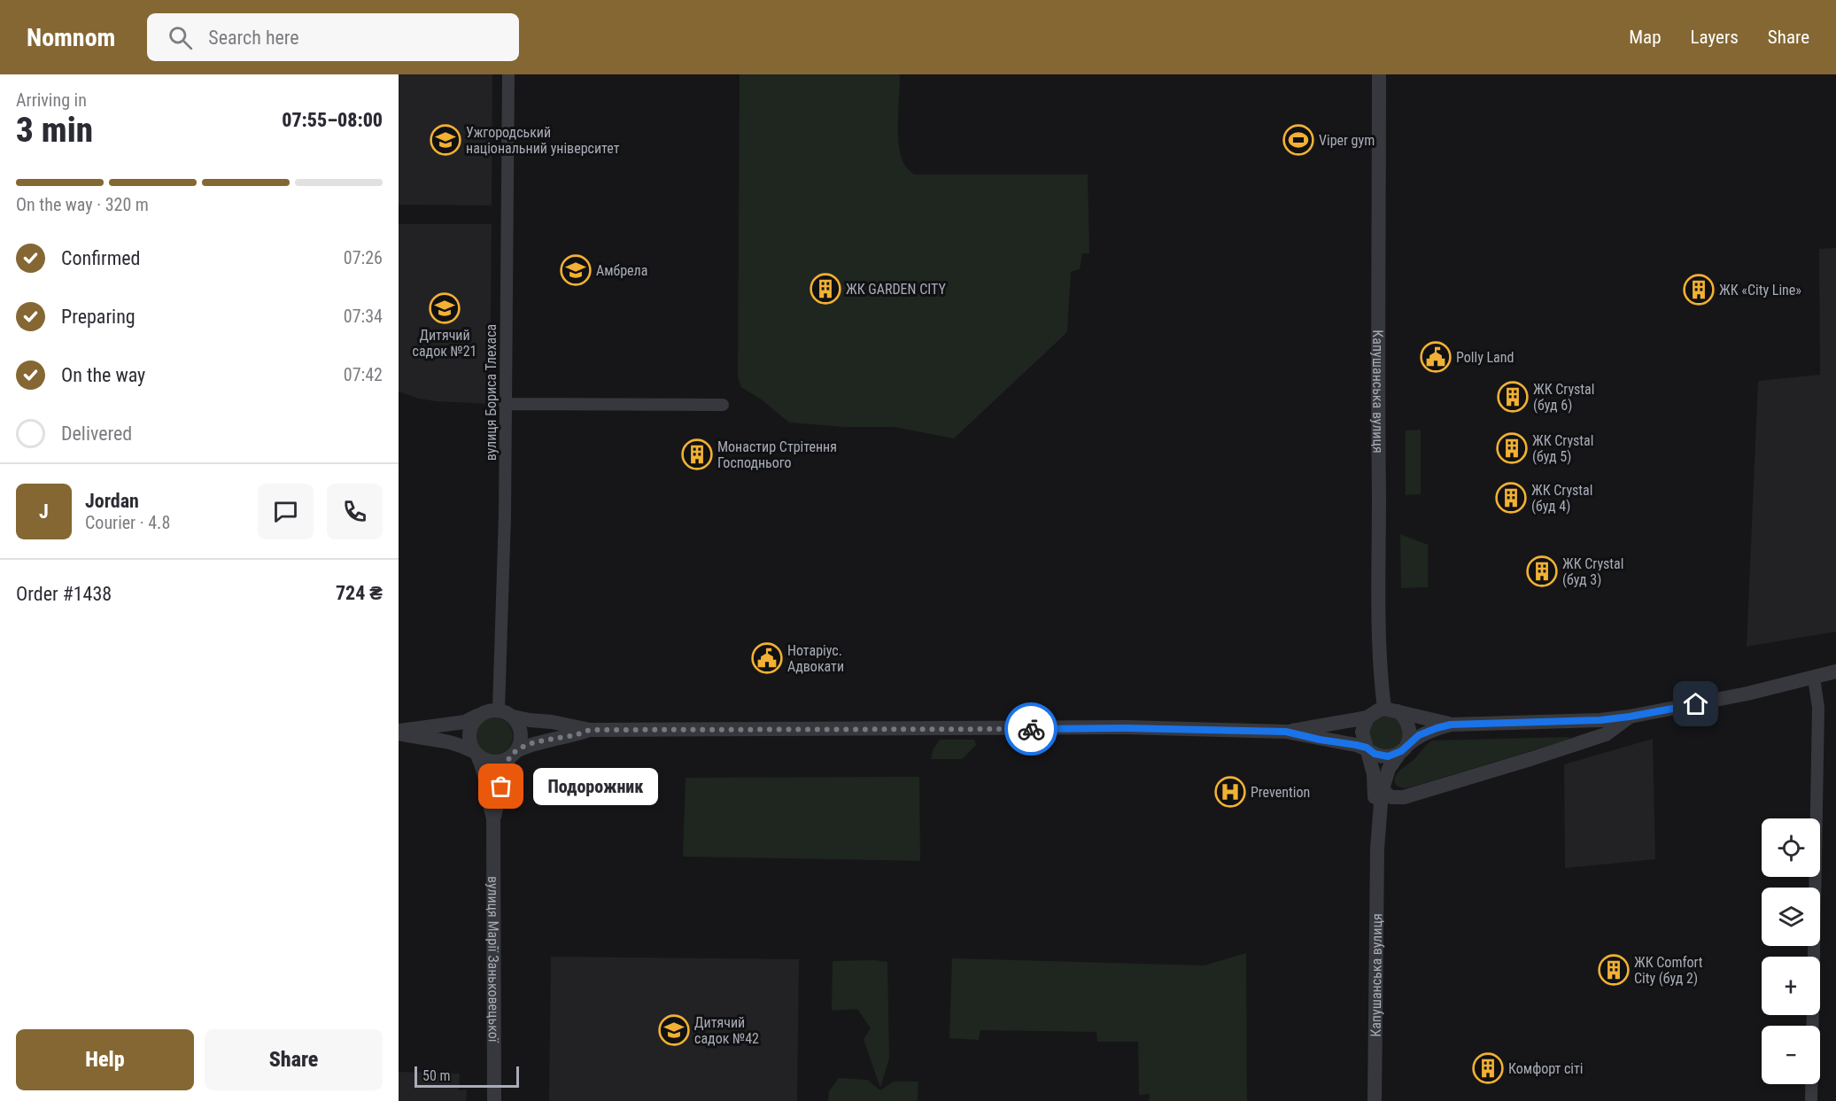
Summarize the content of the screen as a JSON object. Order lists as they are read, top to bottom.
{
  "streets": {
    "street": ["Капушанська вулиця", "вулиця Бориса Тлехаса", "вулиця Марії Заньковецької"]
  },
  "crossings": [
    ["вулиця Бориса Тлехаса", "вулиця Марії Заньковецької"]
  ],
  "places": {
    "school or university": [
      "Ужгородський національний університет",
      "Амбрела",
      "Дитячий садок №21",
      "Дитячий садок №42"
    ],
    "sports": ["Viper gym"],
    "building": [
      "ЖК GARDEN CITY",
      "ЖК «City Line»",
      "ЖК Crystal (буд 6)",
      "ЖК Crystal (буд 5)",
      "Монастир Стрітення Господнього",
      "ЖК Crystal (буд 4)",
      "ЖК Crystal (буд 3)",
      "ЖК Comfort City (буд 2)",
      "Комфорт сіті"
    ],
    "public building": ["Polly Land", "Нотаріус. Адвокати"],
    "other": ["Подорожник"],
    "hospital": ["Prevention"]
  },
  "scale_bar": "50 m",
  "page": {
    "header": "Nomnom",
    "search": "Search here",
    "nav": ["Map", "Layers", "Share"],
    "heading": ["3 min", "Arriving in", "07:55–08:00"],
    "panel": [
      "Jordan",
      "Courier · 4.8",
      "Order #1438",
      "724 ₴"
    ],
    "bar": "On the way · 320 m",
    "list": [
      ["Confirmed", "07:26"],
      ["Preparing", "07:34"],
      ["On the way", "07:42"],
      "Delivered"
    ],
    "round": "J",
    "bubble": "Подорожник",
    "map_buttons": ["+", "−"],
    "buttons": ["Help", "Share"],
    "scale": "50 m"
  }
}
